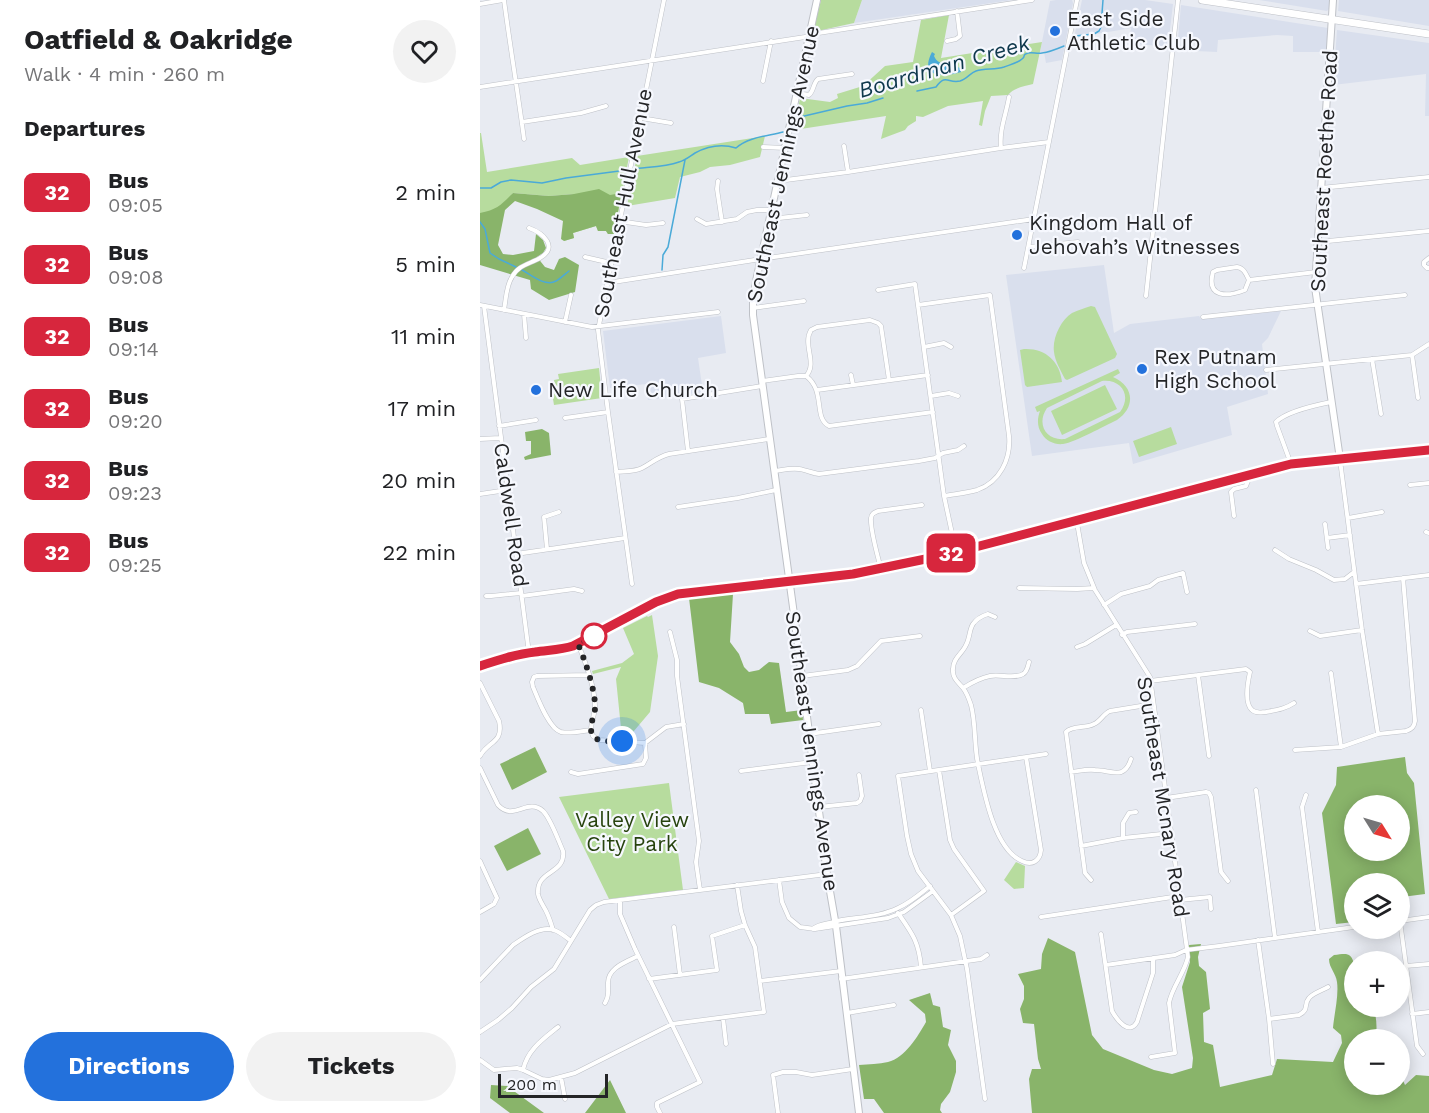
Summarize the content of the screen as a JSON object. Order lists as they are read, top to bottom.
{
  "streets": {
    "main road": ["Southeast Jennings Avenue", "Southeast Roethe Road"],
    "street": ["Southeast Hull Avenue", "Caldwell Road", "Southeast Mcnary Road"]
  },
  "water": ["Boardman Creek"],
  "parks": ["Valley View City Park"],
  "places": [
    "East Side Athletic Club",
    "Kingdom Hall of Jehovah’s Witnesses",
    "Rex Putnam High School",
    "New Life Church"
  ],
  "lines": ["bus line 32"],
  "scale_bar": "200 m",
  "north": "bottom right",
  "page": {
    "heading": [
      ["Oatfield & Oakridge", "Walk · 4 min · 260 m"],
      "Departures"
    ],
    "on_map": "32",
    "list": [
      {
        "mark": "32",
        "name": "Bus",
        "note": "09:05",
        "value": "2 min"
      },
      {
        "mark": "32",
        "name": "Bus",
        "note": "09:08",
        "value": "5 min"
      },
      {
        "mark": "32",
        "name": "Bus",
        "note": "09:14",
        "value": "11 min"
      },
      {
        "mark": "32",
        "name": "Bus",
        "note": "09:20",
        "value": "17 min"
      },
      {
        "mark": "32",
        "name": "Bus",
        "note": "09:23",
        "value": "20 min"
      },
      {
        "mark": "32",
        "name": "Bus",
        "note": "09:25",
        "value": "22 min"
      }
    ],
    "map_buttons": ["+", "−"],
    "buttons": ["Directions", "Tickets"],
    "scale": "200 m"
  }
}
